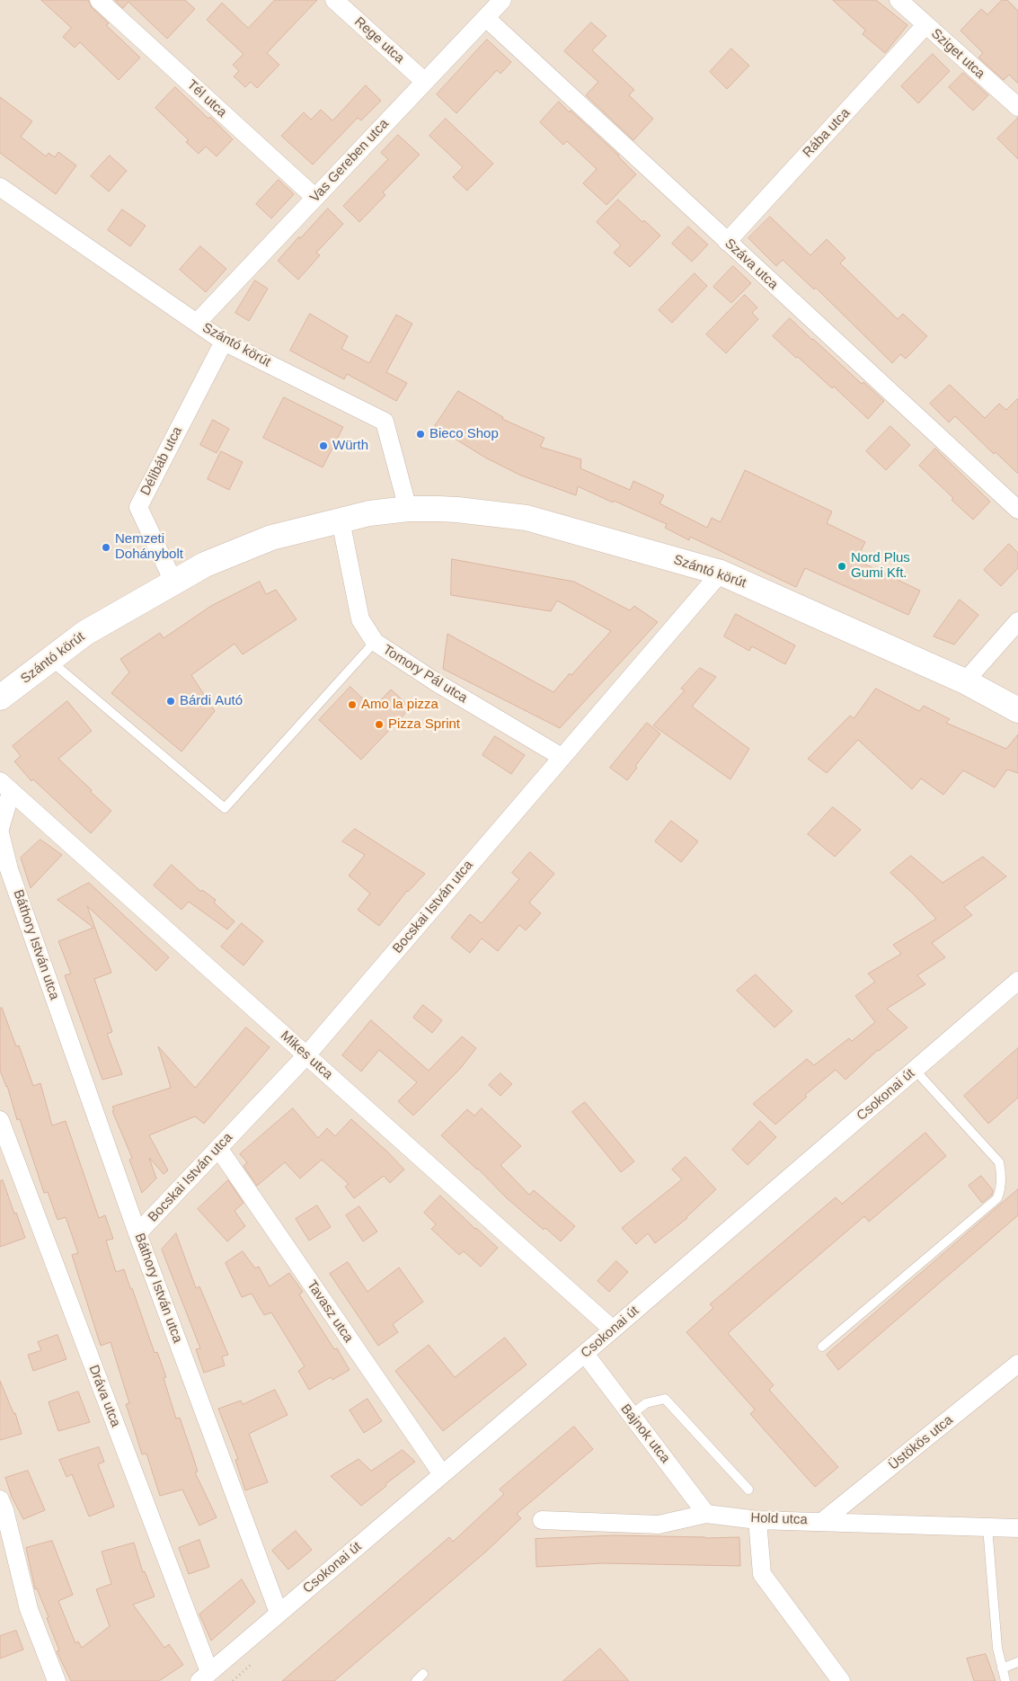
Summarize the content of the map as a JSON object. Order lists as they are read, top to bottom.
{
  "streets": {
    "street": [
      "Rege utca",
      "Sziget utca",
      "Tél utca",
      "Rába utca",
      "Vas Gereben utca",
      "Száva utca",
      "Szántó körút",
      "Délibáb utca",
      "Tomory Pál utca",
      "Bocskai István utca",
      "Báthory István utca",
      "Mikes utca",
      "Csokonai út",
      "Tavasz utca",
      "Dráva utca",
      "Bajnok utca",
      "Üstökös utca",
      "Hold utca"
    ]
  },
  "crossings": [
    ["Rege utca", "Vas Gereben utca"],
    ["Sziget utca", "Rába utca"],
    ["Tél utca", "Vas Gereben utca"],
    ["Rába utca", "Száva utca"],
    ["Vas Gereben utca", "Száva utca"],
    ["Vas Gereben utca", "Szántó körút"],
    ["Szántó körút", "Délibáb utca"],
    ["Szántó körút", "Tomory Pál utca"],
    ["Szántó körút", "Bocskai István utca"],
    ["Tomory Pál utca", "Bocskai István utca"],
    ["Bocskai István utca", "Báthory István utca"],
    ["Bocskai István utca", "Mikes utca"],
    ["Bocskai István utca", "Tavasz utca"],
    ["Báthory István utca", "Csokonai út"],
    ["Mikes utca", "Csokonai út"],
    ["Csokonai út", "Tavasz utca"],
    ["Csokonai út", "Dráva utca"],
    ["Csokonai út", "Bajnok utca"],
    ["Bajnok utca", "Hold utca"],
    ["Üstökös utca", "Hold utca"]
  ],
  "places": [
    "Bieco Shop",
    "Würth",
    "Nemzeti Dohánybolt",
    "Nord Plus Gumi Kft.",
    "Bárdi Autó",
    "Amo la pizza",
    "Pizza Sprint"
  ]
}
